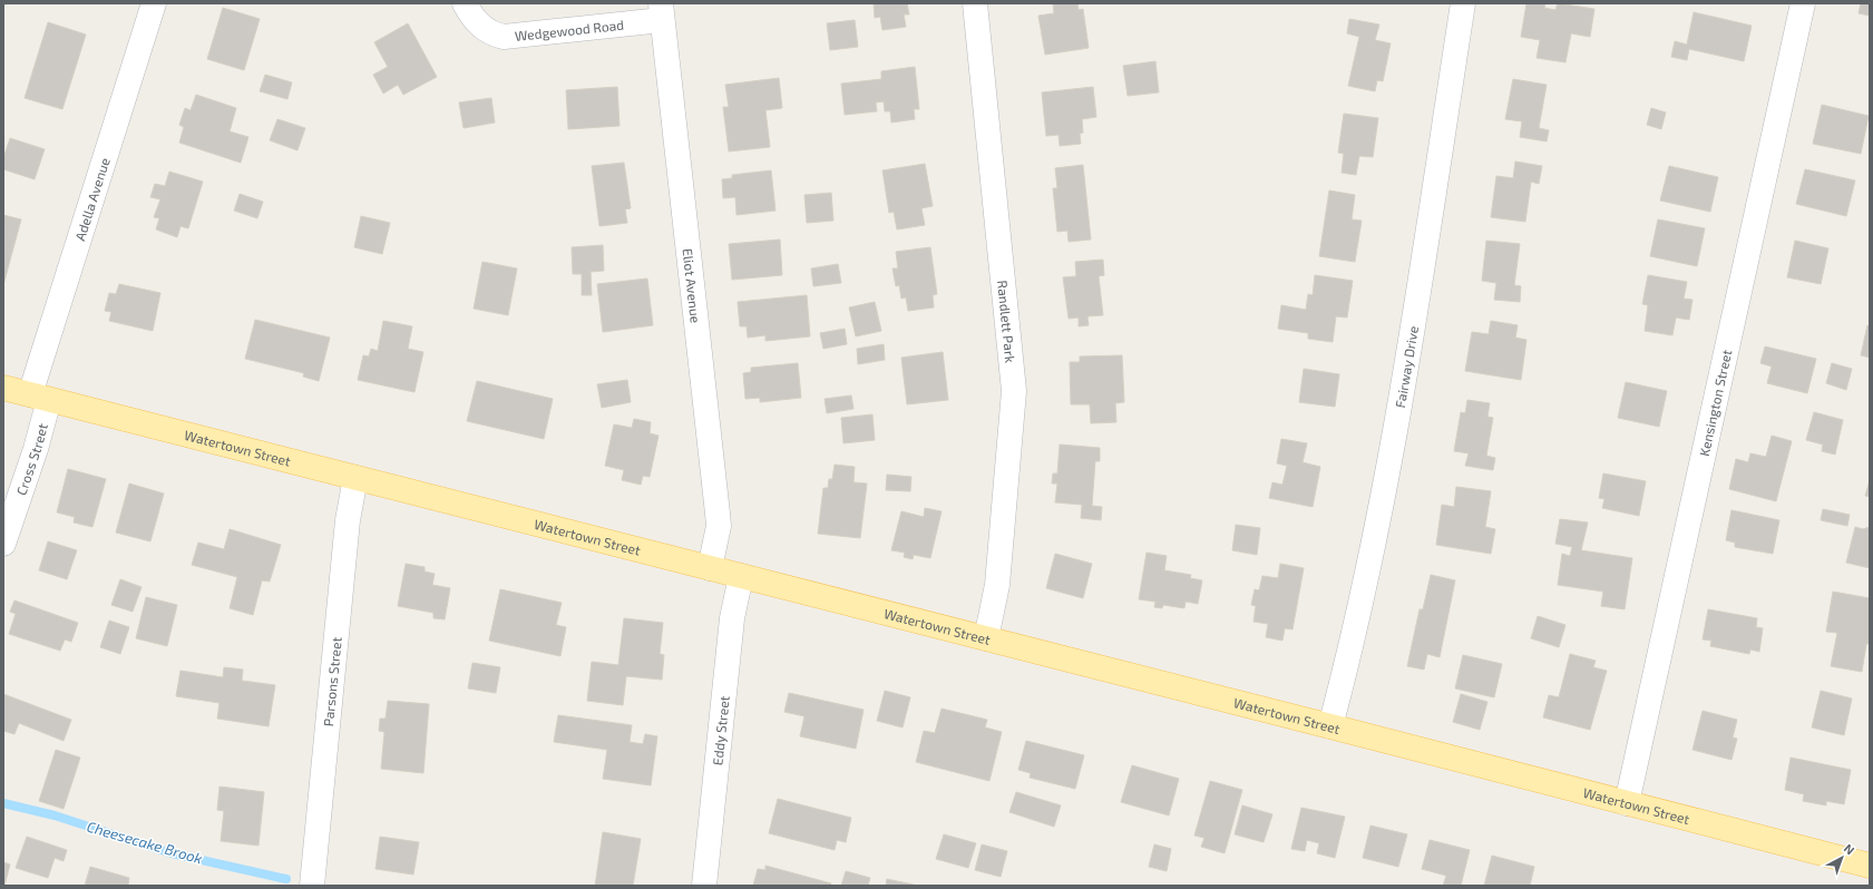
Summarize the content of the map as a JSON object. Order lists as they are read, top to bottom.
{
  "streets": {
    "main road": ["Watertown Street"],
    "street": [
      "Wedgewood Road",
      "Adella Avenue",
      "Eliot Avenue",
      "Randlett Park",
      "Fairway Drive",
      "Kensington Street",
      "Cross Street",
      "Parsons Street",
      "Eddy Street"
    ]
  },
  "crossings": [
    ["Wedgewood Road", "Eliot Avenue"],
    ["Adella Avenue", "Watertown Street"],
    ["Adella Avenue", "Cross Street"],
    ["Eliot Avenue", "Watertown Street"],
    ["Randlett Park", "Watertown Street"],
    ["Fairway Drive", "Watertown Street"],
    ["Kensington Street", "Watertown Street"],
    ["Watertown Street", "Cross Street"],
    ["Watertown Street", "Parsons Street"],
    ["Watertown Street", "Eddy Street"]
  ],
  "water": ["Cheesecake Brook"],
  "north": "top right"
}
